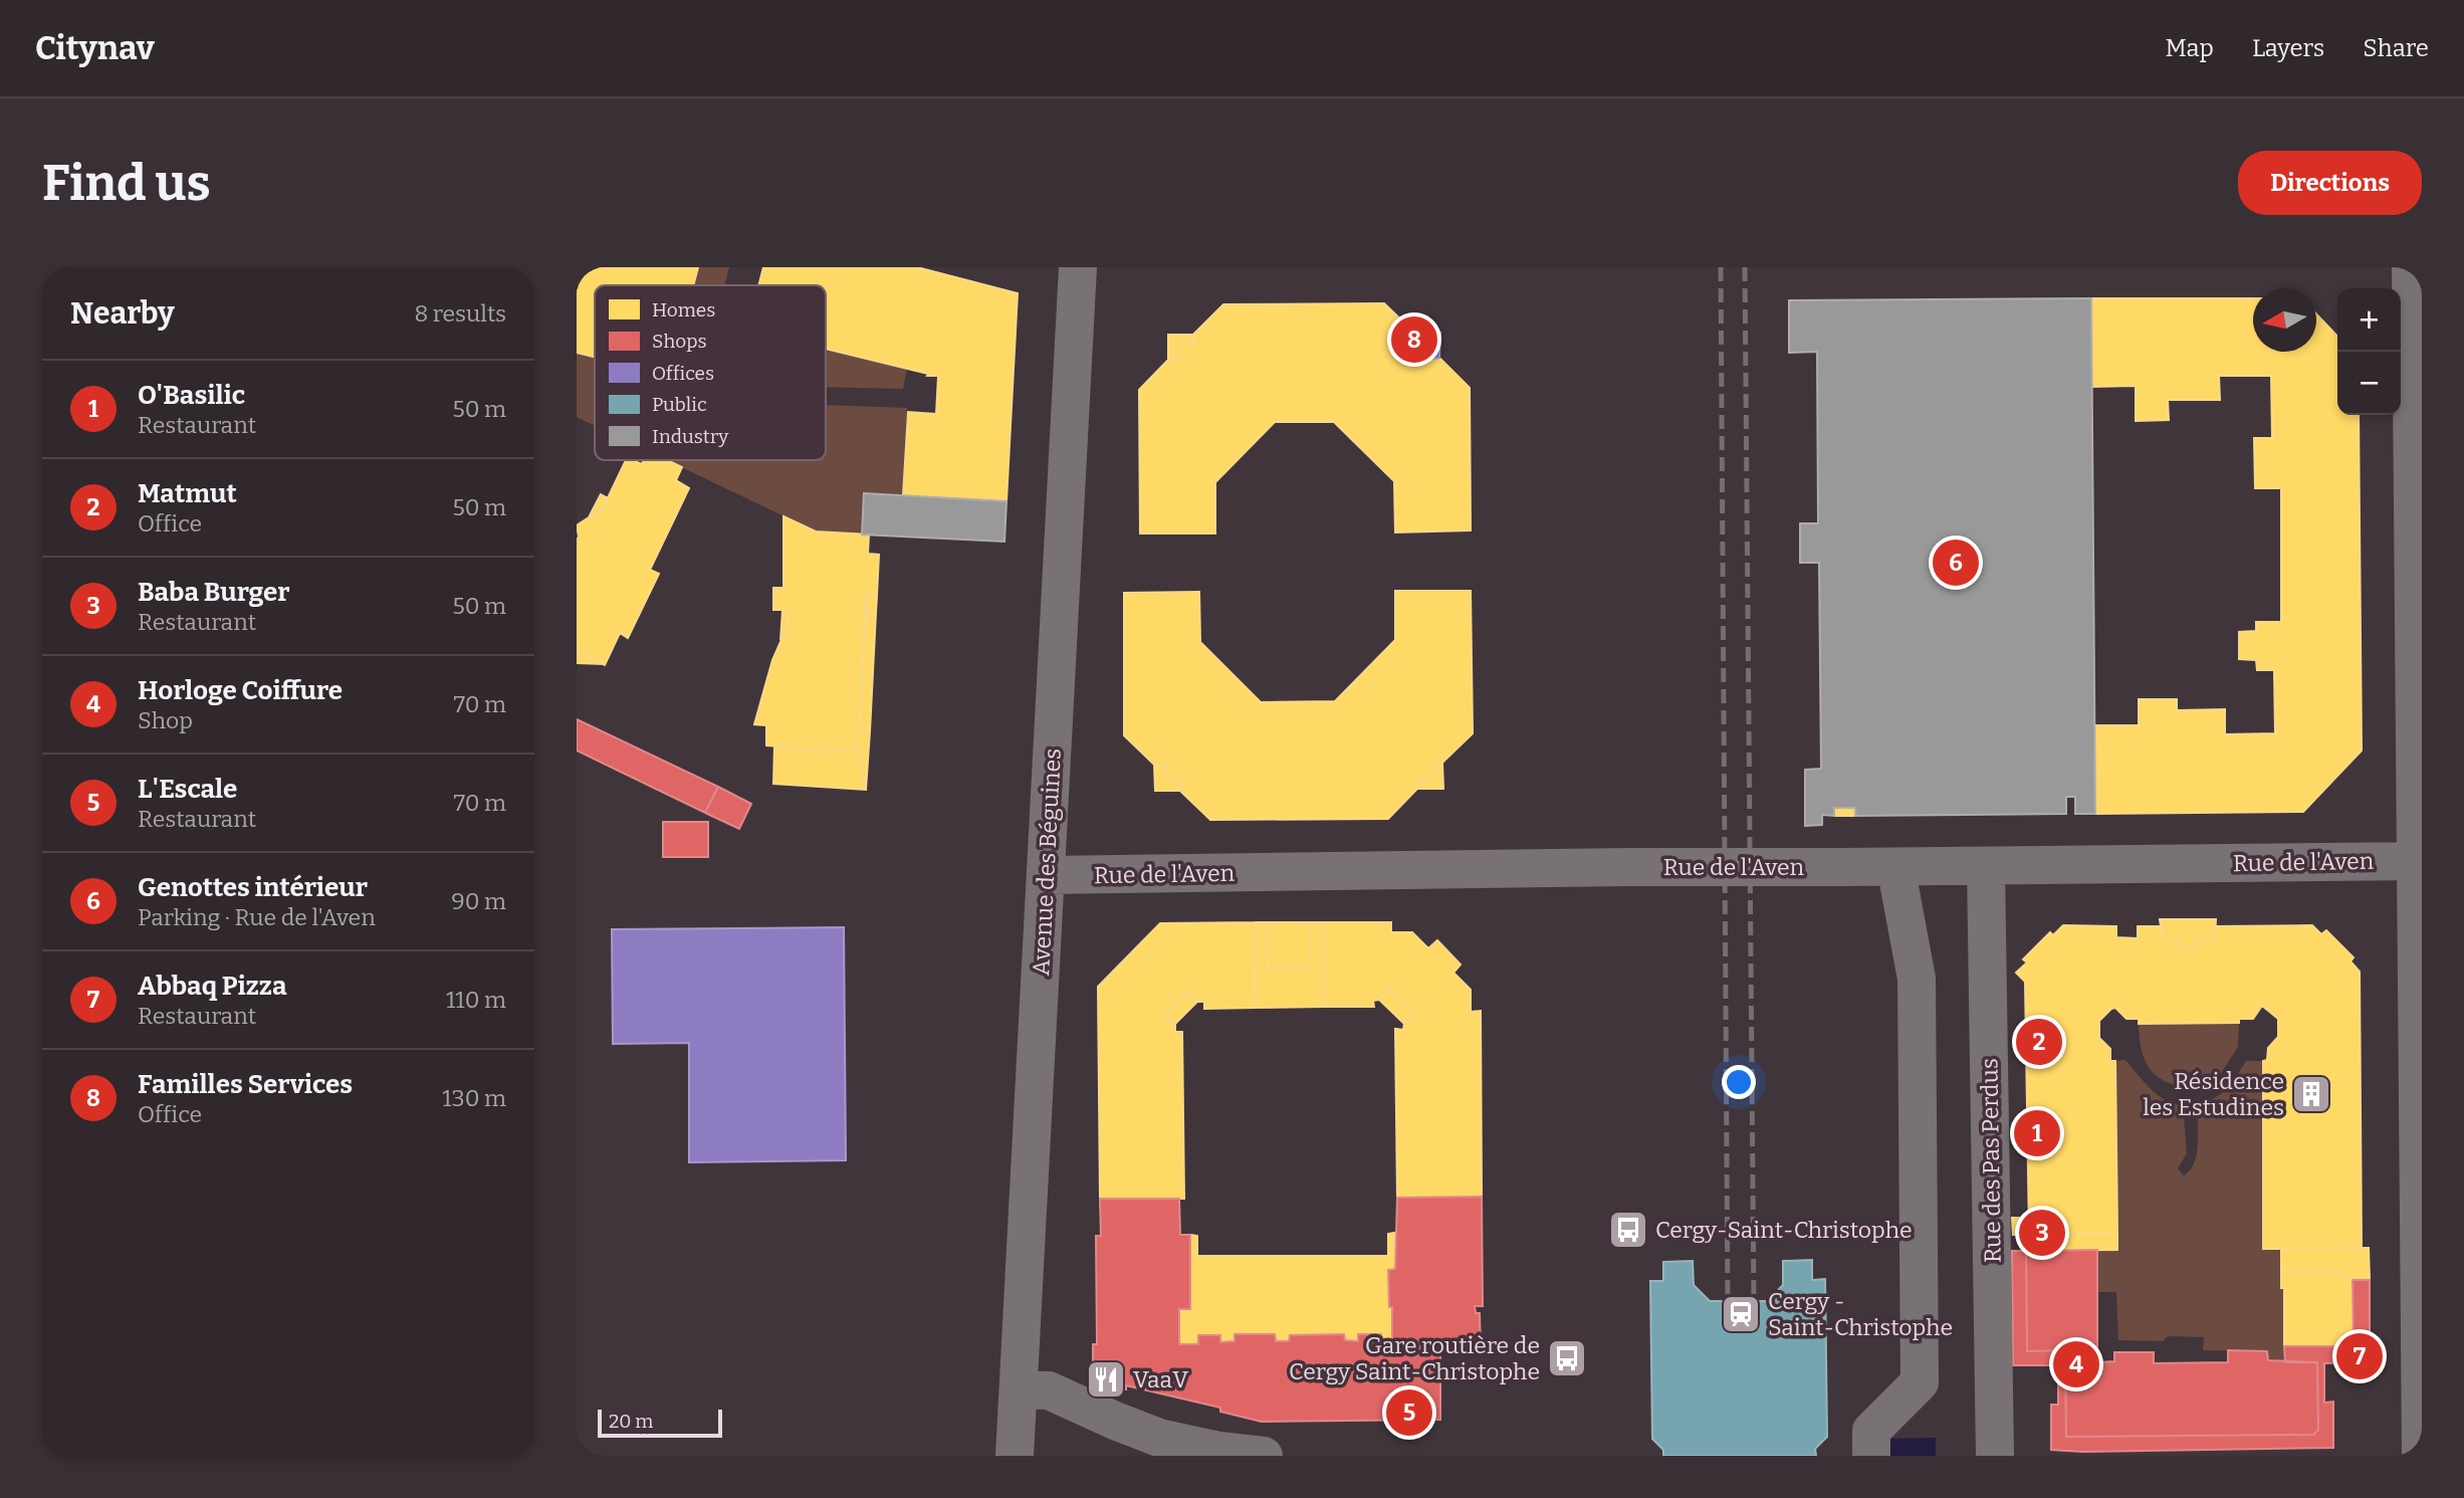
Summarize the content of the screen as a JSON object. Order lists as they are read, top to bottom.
{
  "streets": {
    "street": ["Avenue des Béguines", "Rue de l'Aven", "Rue des Pas Perdus"]
  },
  "crossings": [
    ["Avenue des Béguines", "Rue de l'Aven"],
    ["Rue de l'Aven", "Rue des Pas Perdus"]
  ],
  "places": {
    "building": ["Résidence les Estudines"],
    "bus stop": ["Cergy-Saint-Christophe", "Gare routière de Cergy Saint-Christophe"],
    "station": ["Cergy - Saint-Christophe"],
    "restaurant": ["VaaV"]
  },
  "legend": [
    "Homes",
    "Shops",
    "Offices",
    "Public",
    "Industry"
  ],
  "scale_bar": "20 m",
  "north": "left",
  "page": {
    "header": "Citynav",
    "nav": ["Map", "Layers", "Share"],
    "buttons": "Directions",
    "title": "Find us",
    "heading": ["Nearby", "8 results"],
    "map_buttons": ["+", "−"],
    "pins": [
      "8",
      "6",
      "2",
      "1",
      "3",
      "7",
      "4",
      "5"
    ],
    "list": [
      {
        "mark": "1",
        "name": "O'Basilic",
        "note": "Restaurant",
        "value": "50 m"
      },
      {
        "mark": "2",
        "name": "Matmut",
        "note": "Office",
        "value": "50 m"
      },
      {
        "mark": "3",
        "name": "Baba Burger",
        "note": "Restaurant",
        "value": "50 m"
      },
      {
        "mark": "4",
        "name": "Horloge Coiffure",
        "note": "Shop",
        "value": "70 m"
      },
      {
        "mark": "5",
        "name": "L'Escale",
        "note": "Restaurant",
        "value": "70 m"
      },
      {
        "mark": "6",
        "name": "Genottes intérieur",
        "note": "Parking · Rue de l'Aven",
        "value": "90 m"
      },
      {
        "mark": "7",
        "name": "Abbaq Pizza",
        "note": "Restaurant",
        "value": "110 m"
      },
      {
        "mark": "8",
        "name": "Familles Services",
        "note": "Office",
        "value": "130 m"
      }
    ],
    "scale": "20 m"
  }
}
